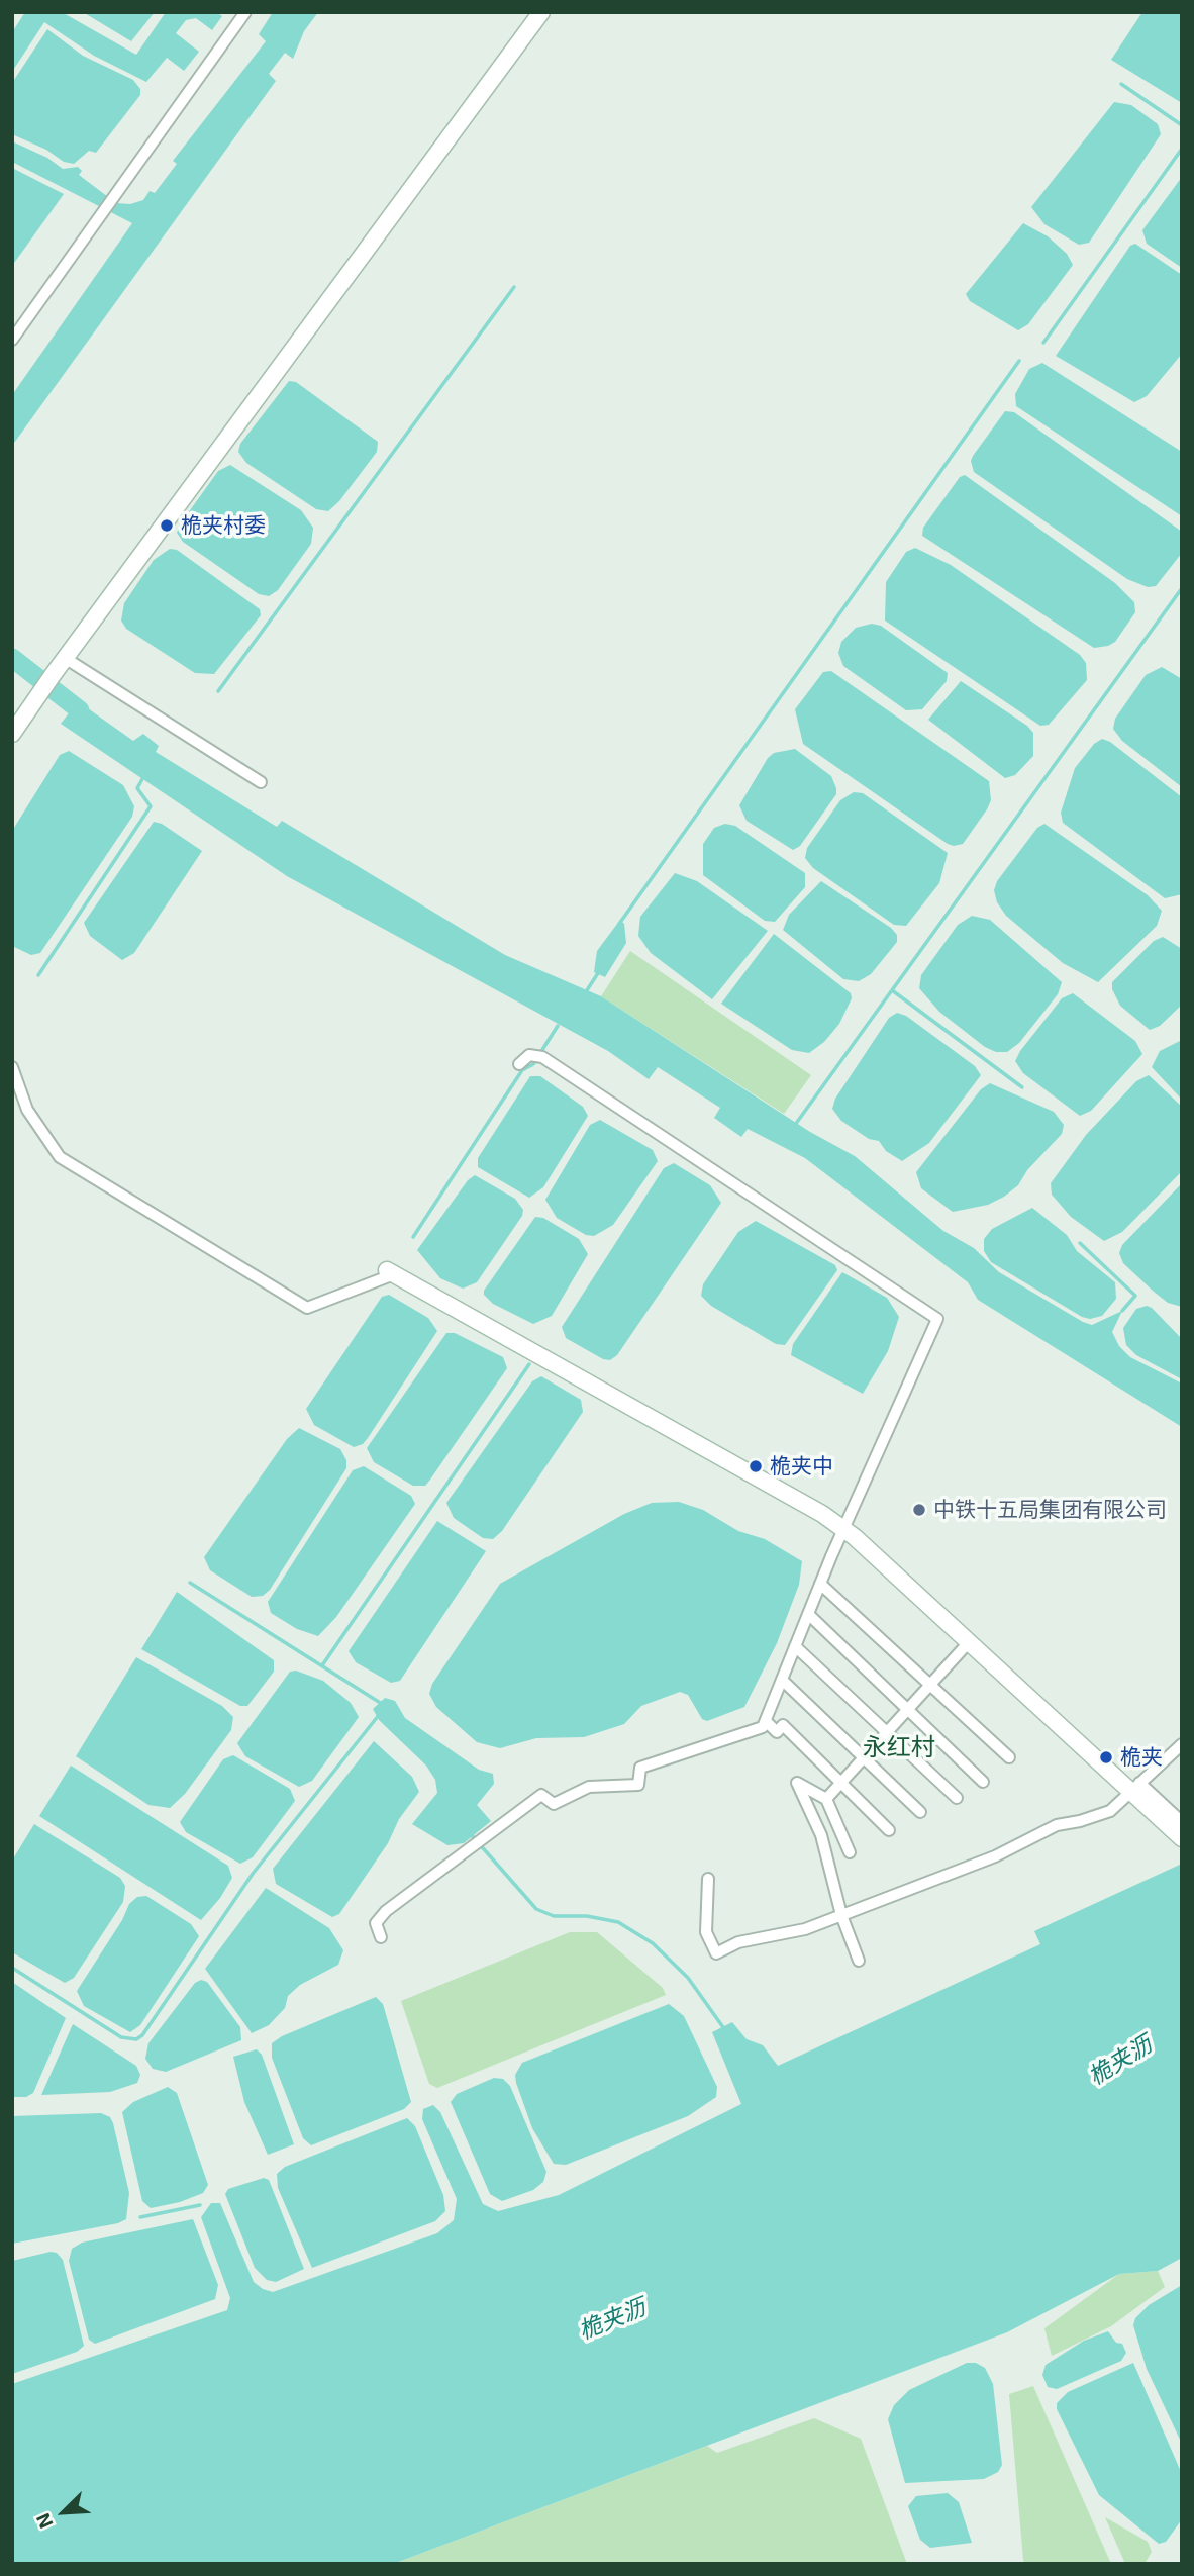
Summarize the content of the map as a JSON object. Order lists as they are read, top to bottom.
{
  "districts": ["永红村"],
  "water": ["桅夹沥"],
  "places": [
    "桅夹村委",
    "桅夹中",
    "中铁十五局集团有限公司",
    "桅夹"
  ],
  "north": "bottom left"
}
